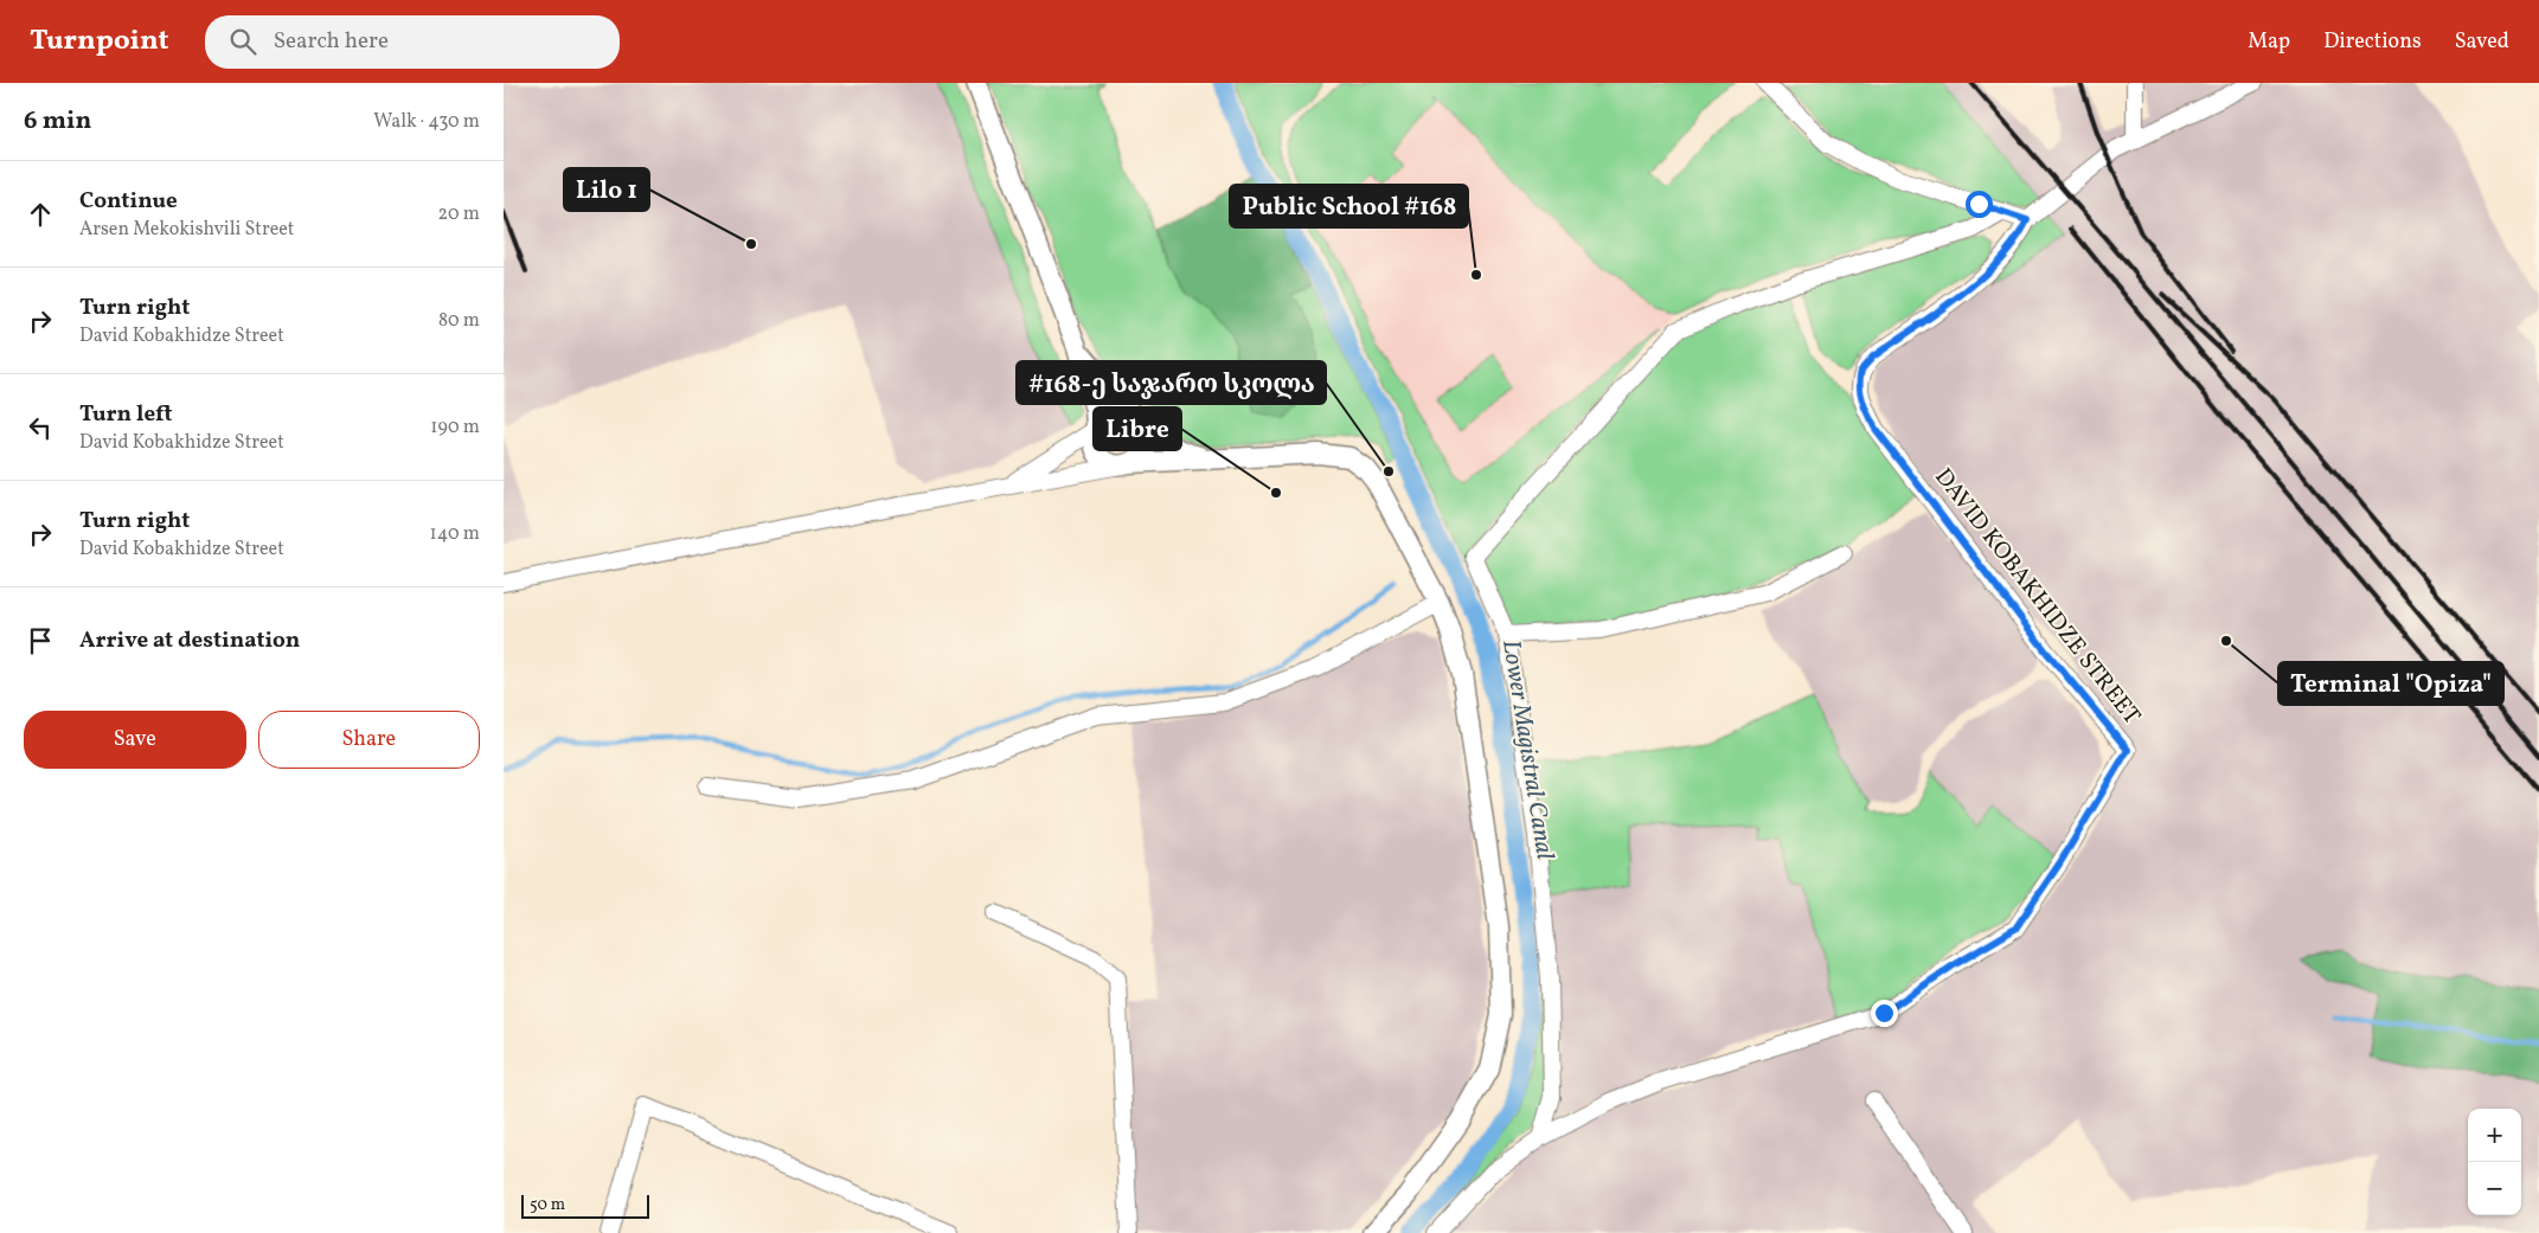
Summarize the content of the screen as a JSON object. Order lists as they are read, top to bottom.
{
  "streets": {
    "street": ["DAVID KOBAKHIDZE STREET"]
  },
  "water": ["Lower Magistral Canal"],
  "places": [
    "Lilo 1",
    "Public School #168",
    "#168-ე საჯარო სკოლა",
    "Libre",
    "Terminal \"Opiza\""
  ],
  "scale_bar": "50 m",
  "page": {
    "header": "Turnpoint",
    "search": "Search here",
    "nav": ["Map", "Directions", "Saved"],
    "heading": ["6 min", "Walk · 430 m"],
    "list": [
      ["Continue", "Arsen Mekokishvili Street", "20 m"],
      ["Turn right", "David Kobakhidze Street", "80 m"],
      ["Turn left", "David Kobakhidze Street", "190 m"],
      ["Turn right", "David Kobakhidze Street", "140 m"],
      "Arrive at destination"
    ],
    "buttons": ["Save", "Share"],
    "map_buttons": ["+", "−"],
    "scale": "50 m"
  }
}
